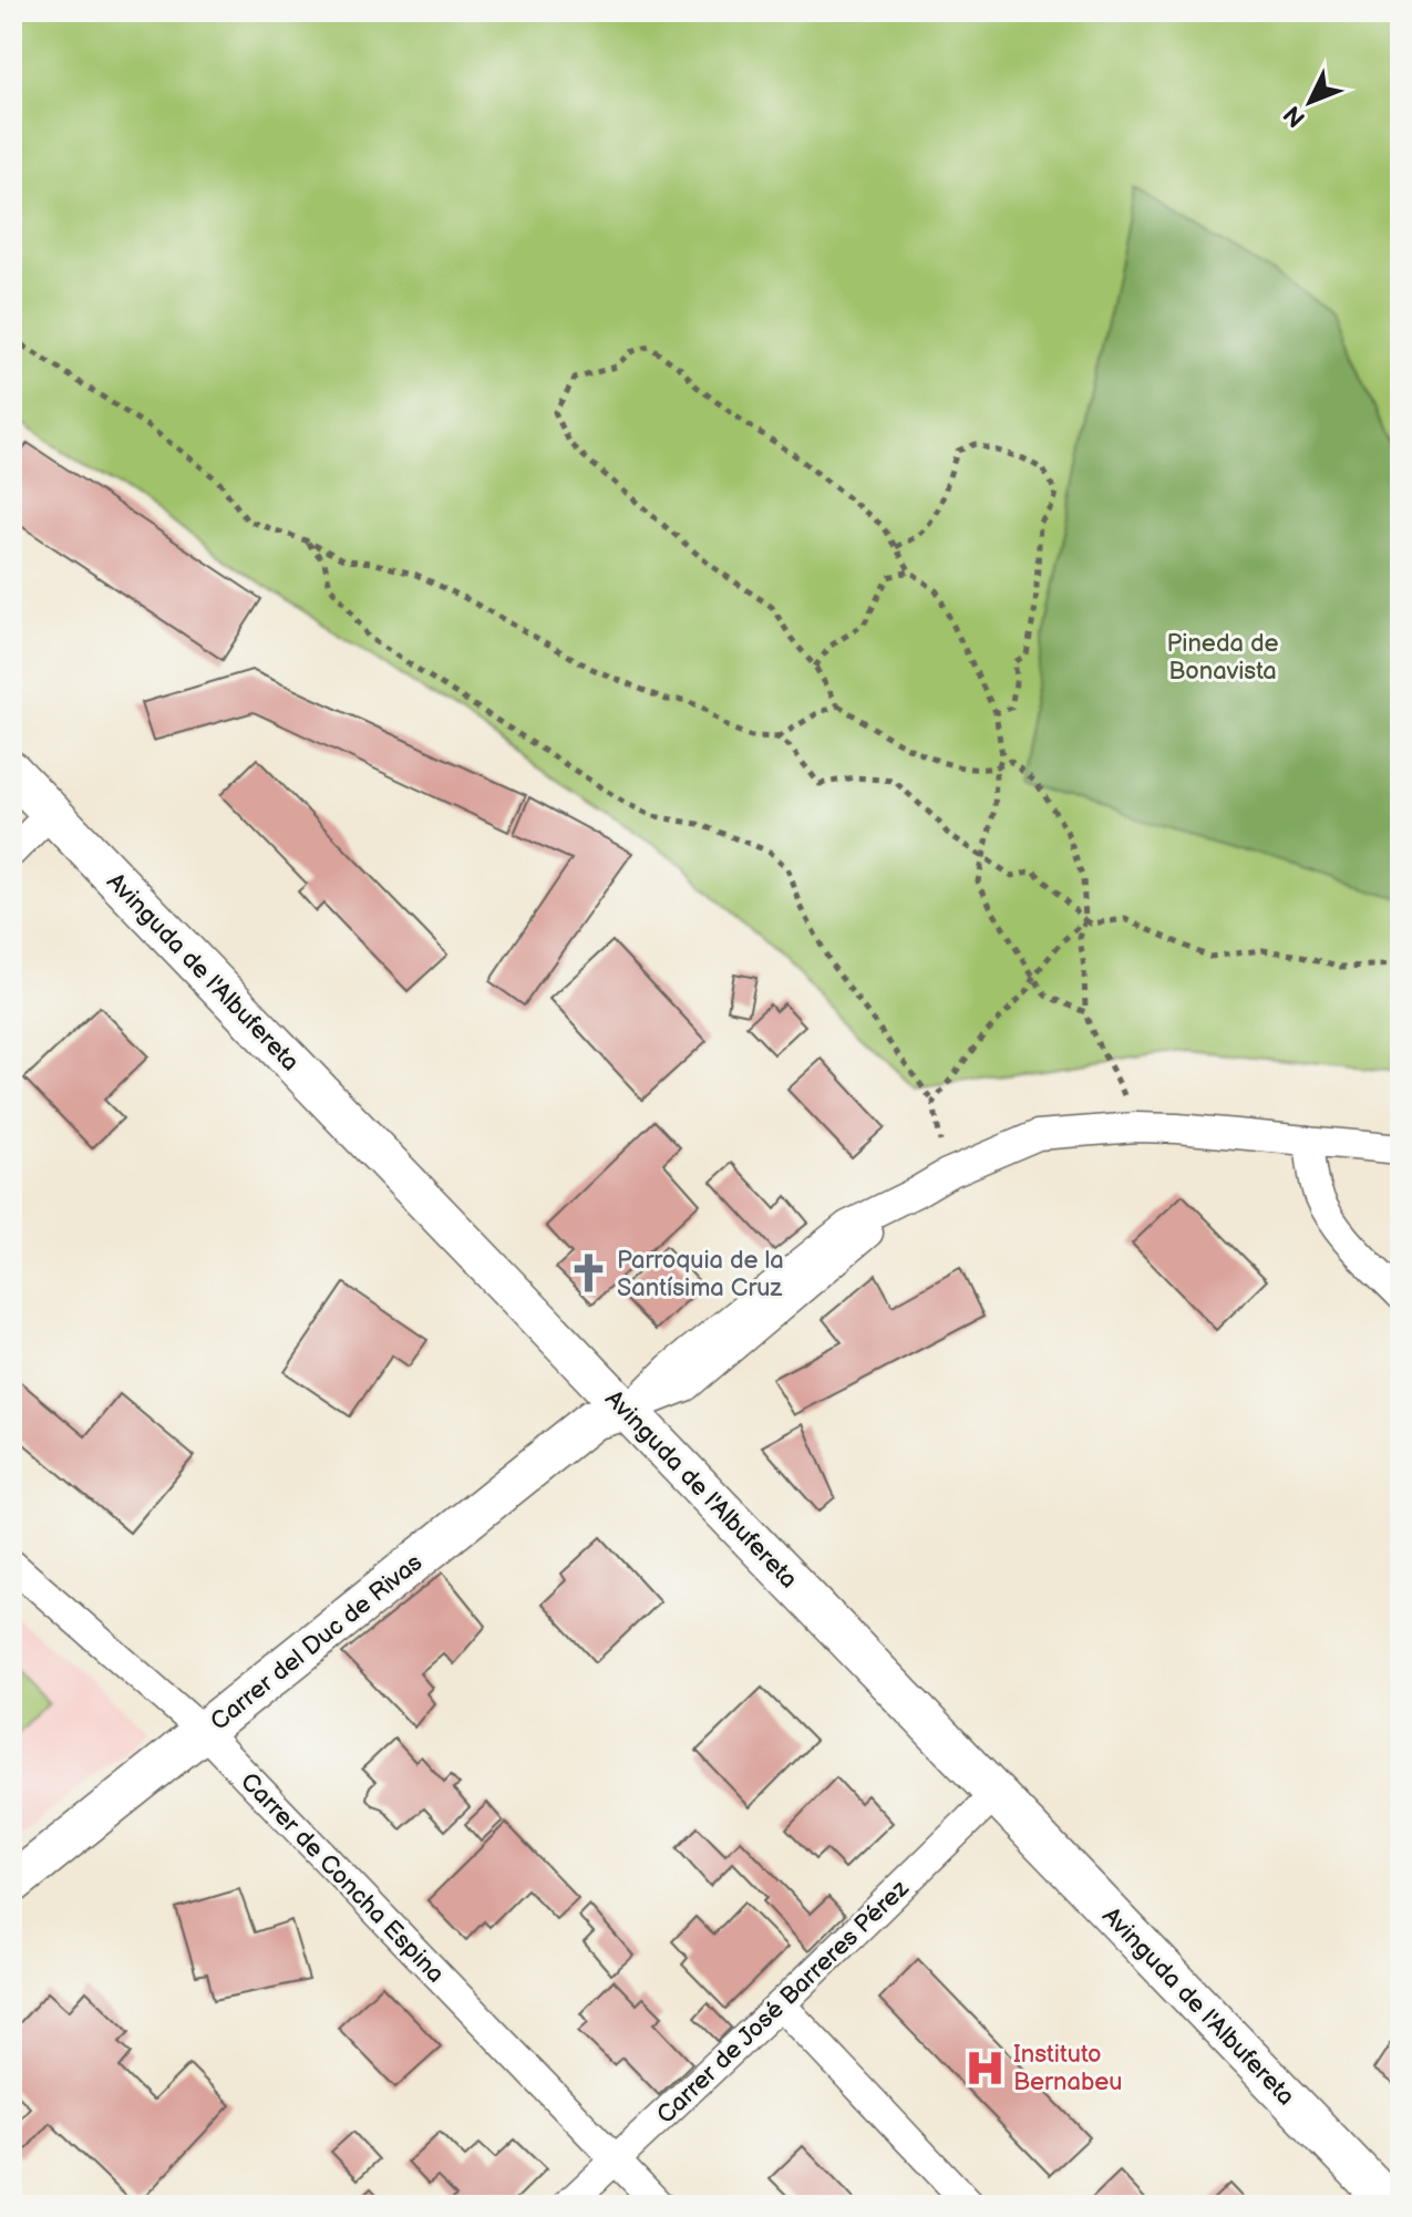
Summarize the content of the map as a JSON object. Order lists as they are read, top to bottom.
{
  "streets": {
    "main road": ["Avinguda de l'Albufereta", "Carrer del Duc de Rivas"],
    "street": ["Carrer de Concha Espina", "Carrer de José Barreres Pérez"]
  },
  "crossings": [
    ["Avinguda de l'Albufereta", "Carrer del Duc de Rivas"],
    ["Avinguda de l'Albufereta", "Carrer de José Barreres Pérez"],
    ["Carrer del Duc de Rivas", "Carrer de Concha Espina"],
    ["Carrer de Concha Espina", "Carrer de José Barreres Pérez"]
  ],
  "parks": ["Pineda de Bonavista"],
  "places": {
    "church": ["Parroquia de la Santísima Cruz"],
    "hospital": ["Instituto Bernabeu"]
  },
  "north": "bottom left"
}
